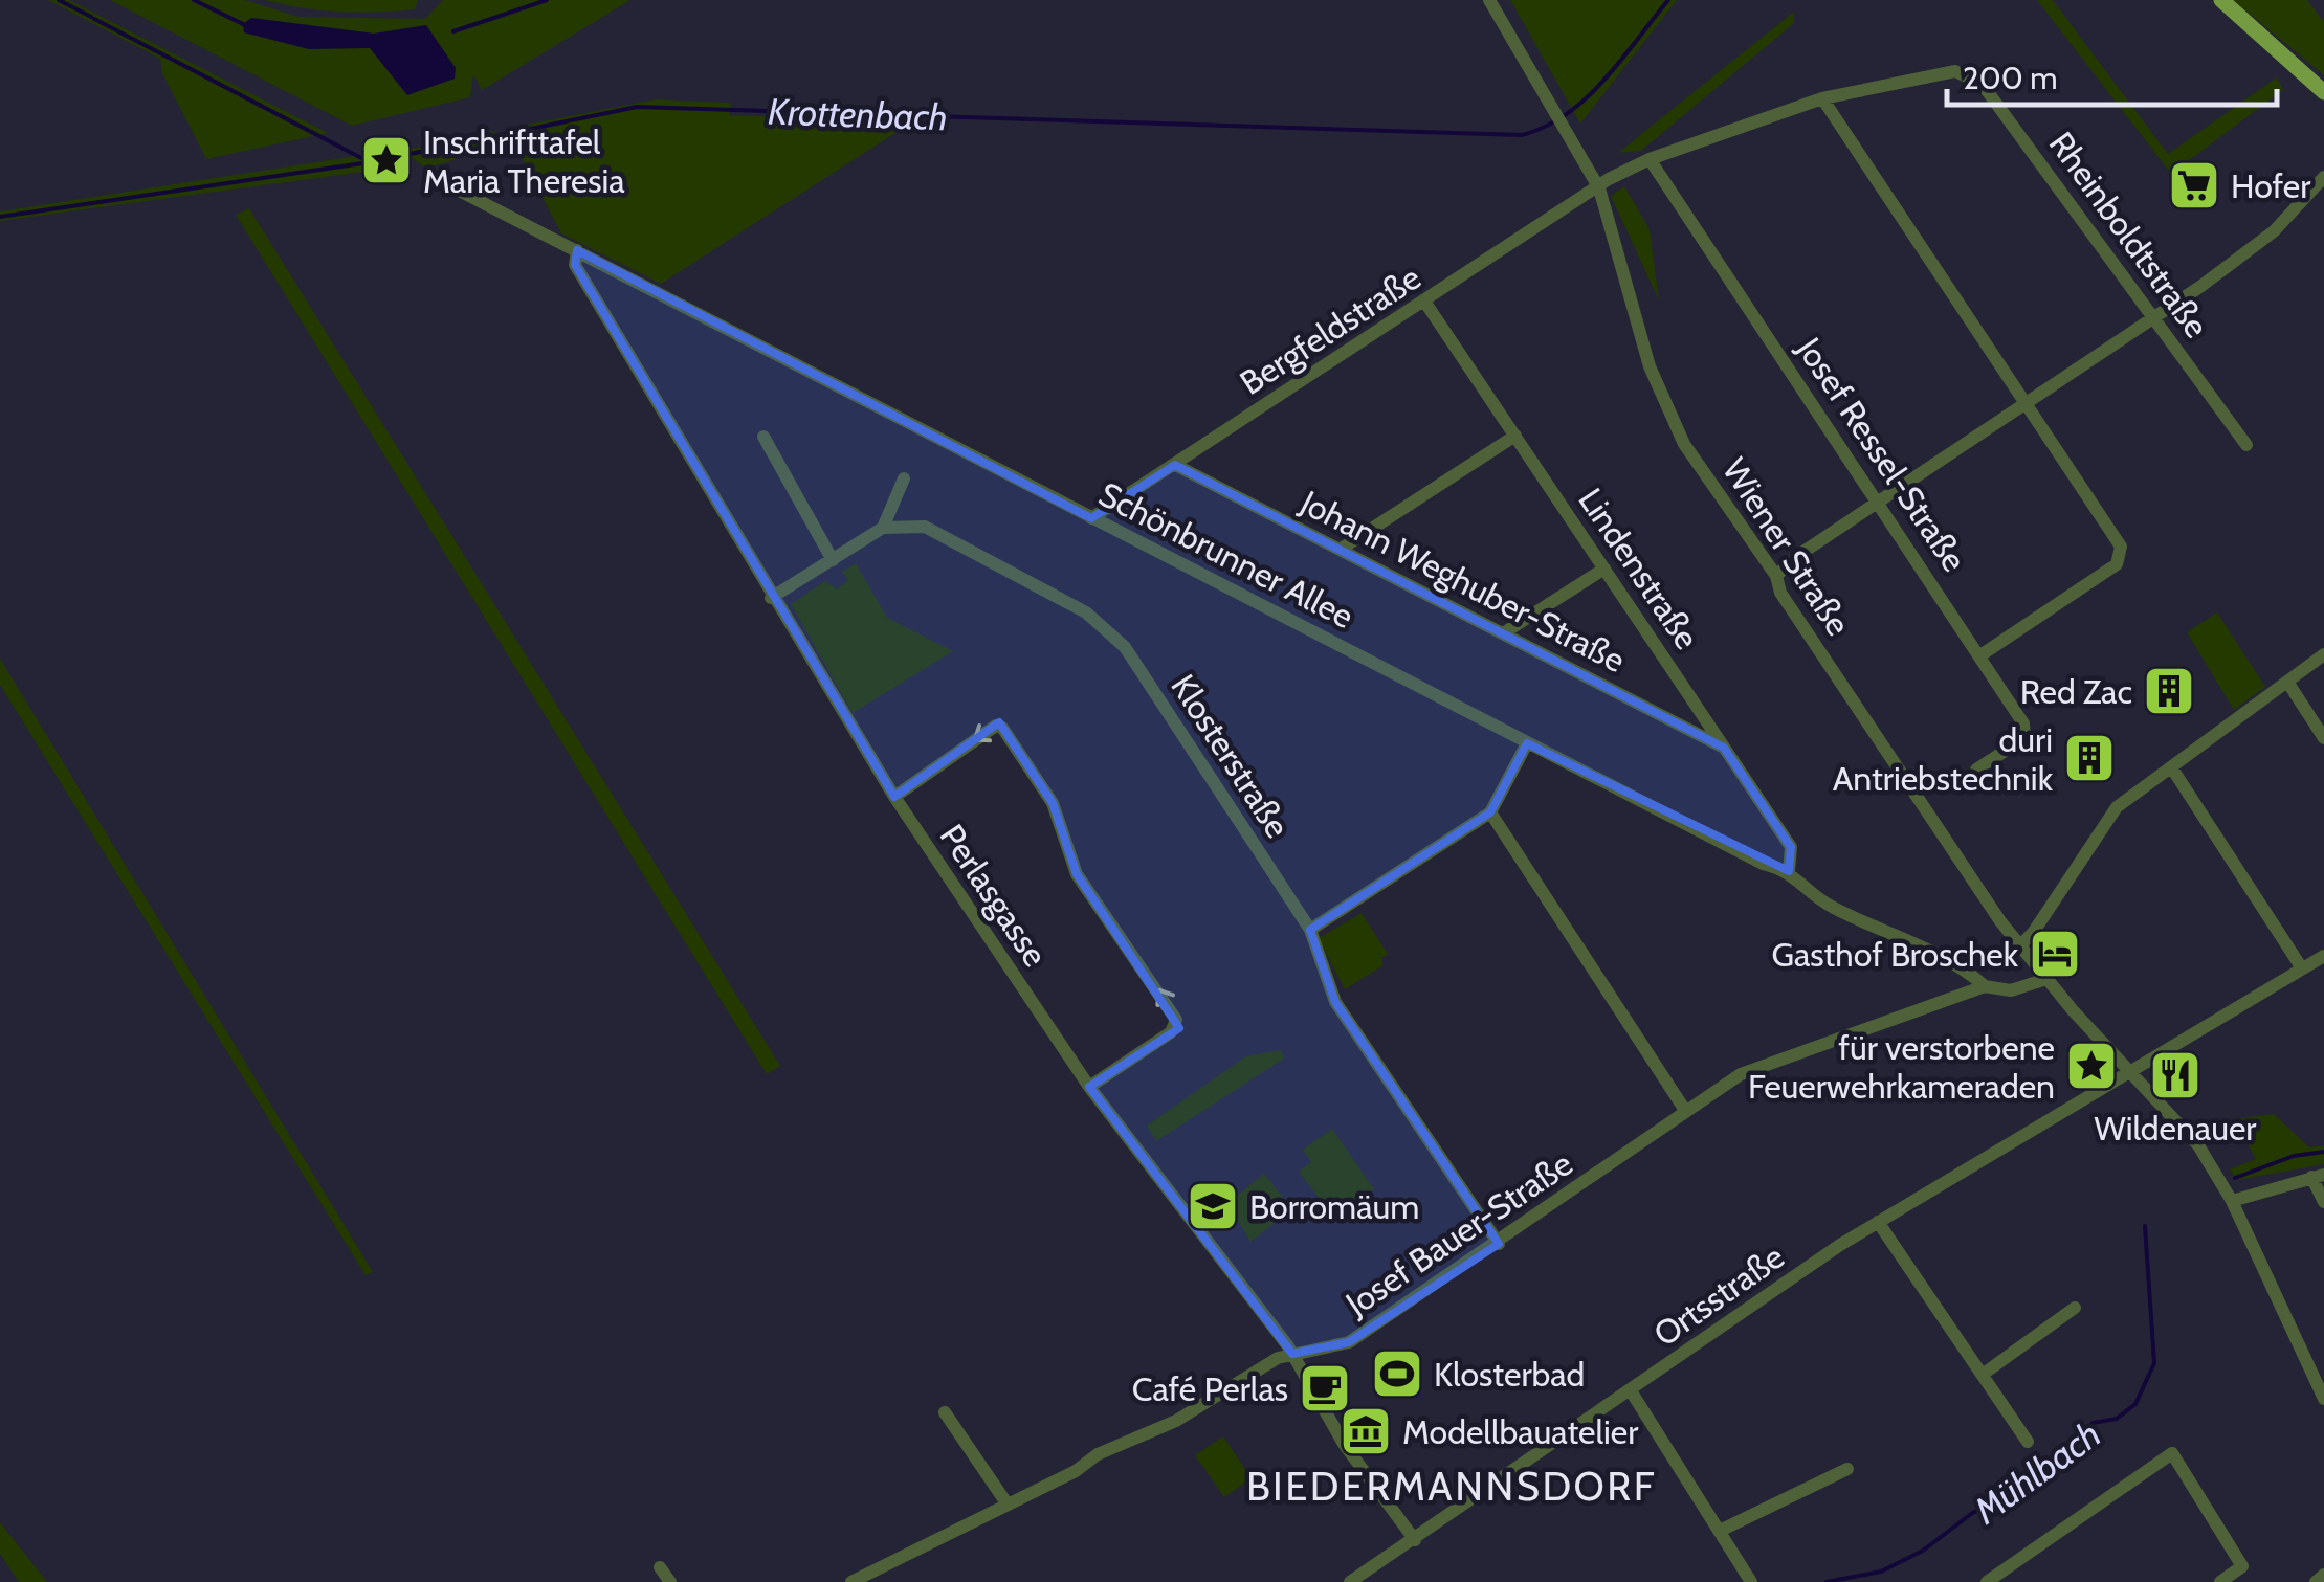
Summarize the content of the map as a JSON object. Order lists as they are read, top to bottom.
{
  "streets": {
    "street": [
      "Rheinboldtstraße",
      "Bergfeldstraße",
      "Josef Ressel-Straße",
      "Wiener Straße",
      "Schönbrunner Allee",
      "Lindenstraße",
      "Johann Weghuber-Straße",
      "Klosterstraße",
      "Perlasgasse",
      "Josef Bauer-Straße",
      "Ortsstraße"
    ]
  },
  "crossings": [
    ["Rheinboldtstraße", "Bergfeldstraße"],
    ["Rheinboldtstraße", "Josef Ressel-Straße"],
    ["Rheinboldtstraße", "Wiener Straße"],
    ["Bergfeldstraße", "Wiener Straße"],
    ["Bergfeldstraße", "Schönbrunner Allee"],
    ["Bergfeldstraße", "Lindenstraße"],
    ["Bergfeldstraße", "Johann Weghuber-Straße"],
    ["Wiener Straße", "Josef Bauer-Straße"],
    ["Wiener Straße", "Ortsstraße"],
    ["Schönbrunner Allee", "Lindenstraße"],
    ["Schönbrunner Allee", "Perlasgasse"],
    ["Schönbrunner Allee", "Josef Bauer-Straße"],
    ["Lindenstraße", "Johann Weghuber-Straße"],
    ["Klosterstraße", "Josef Bauer-Straße"],
    ["Perlasgasse", "Josef Bauer-Straße"],
    ["Perlasgasse", "Ortsstraße"]
  ],
  "districts": ["BIEDERMANNSDORF"],
  "water": ["Krottenbach", "Mühlbach"],
  "places": {
    "place": ["Inschrifttafel Maria Theresia", "für verstorbene Feuerwehrkameraden"],
    "supermarket": ["Hofer"],
    "building": ["Red Zac", "duri Antriebstechnik"],
    "hotel": ["Gasthof Broschek"],
    "restaurant": ["Wildenauer"],
    "school or university": ["Borromäum"],
    "sports": ["Klosterbad"],
    "cafe": ["Café Perlas"],
    "museum": ["Modellbauatelier"]
  },
  "scale_bar": "200 m"
}
